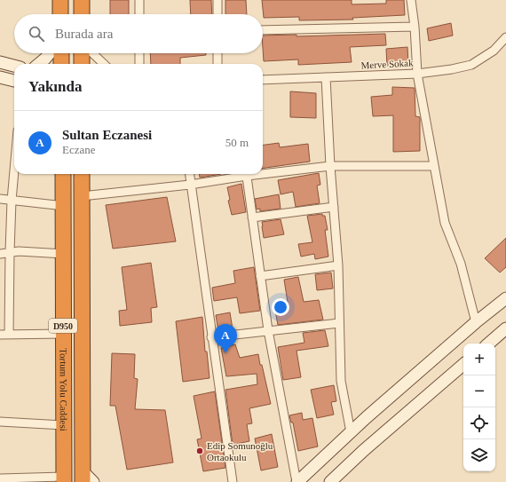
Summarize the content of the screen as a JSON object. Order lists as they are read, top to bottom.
{
  "streets": {
    "highway": ["D950", "Tortum Yolu Caddesi"],
    "street": ["Merve Sokak"]
  },
  "places": ["Edip Somunoğlu Ortaokulu"],
  "page": {
    "search": "Burada ara",
    "heading": "Yakında",
    "list": [
      {
        "mark": "A",
        "name": "Sultan Eczanesi",
        "note": "Eczane",
        "value": "50 m"
      }
    ],
    "pins": "A",
    "map_buttons": ["+", "−"]
  }
}
